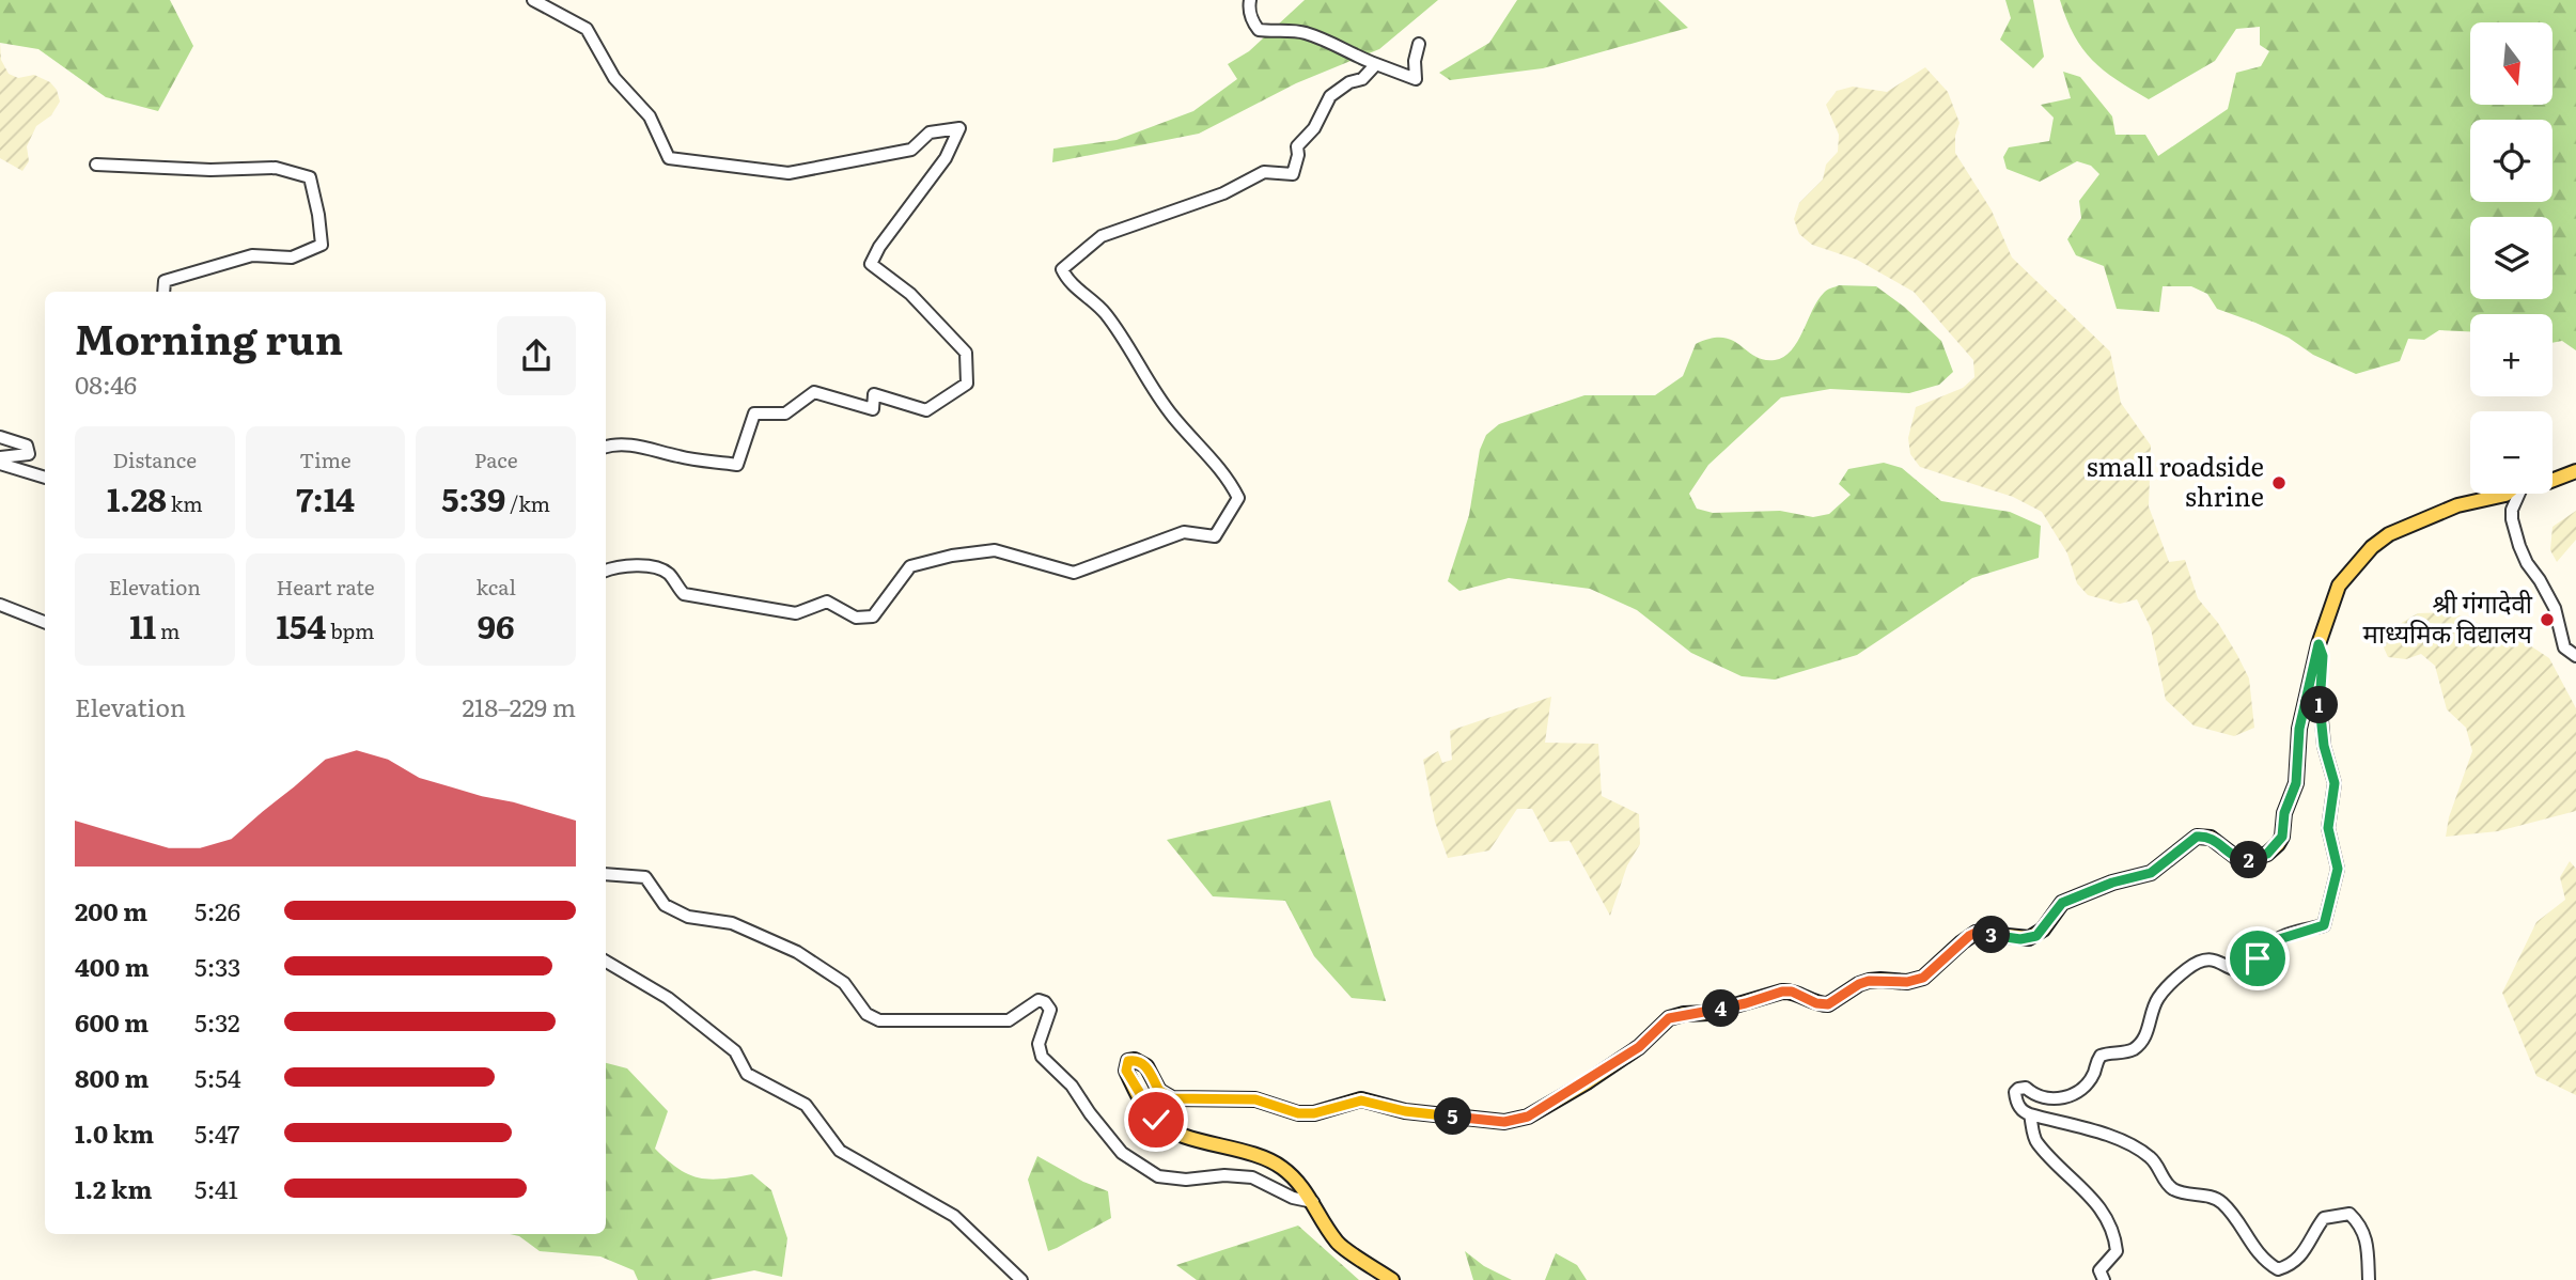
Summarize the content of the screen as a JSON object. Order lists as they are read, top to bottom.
{
  "places": ["small roadside shrine", "श्री गंगादेवी माध्यमिक विद्यालय"],
  "north": "bottom",
  "page": {
    "map_buttons": ["+", "−"],
    "heading": ["Morning run", "08:46"],
    "stats": [
      ["Distance", "1.28 km"],
      ["Time", "7:14"],
      ["Pace", "5:39 /km"],
      ["Elevation", "11 m"],
      ["Heart rate", "154 bpm"],
      ["kcal", "96"]
    ],
    "chart": ["Elevation", "218–229 m"],
    "pins": [
      "1",
      "2",
      "3",
      "4",
      "5"
    ],
    "list": [
      {
        "name": "200 m",
        "note": "5:26"
      },
      {
        "name": "400 m",
        "note": "5:33"
      },
      {
        "name": "600 m",
        "note": "5:32"
      },
      {
        "name": "800 m",
        "note": "5:54"
      },
      {
        "name": "1.0 km",
        "note": "5:47"
      },
      {
        "name": "1.2 km",
        "note": "5:41"
      }
    ]
  }
}
